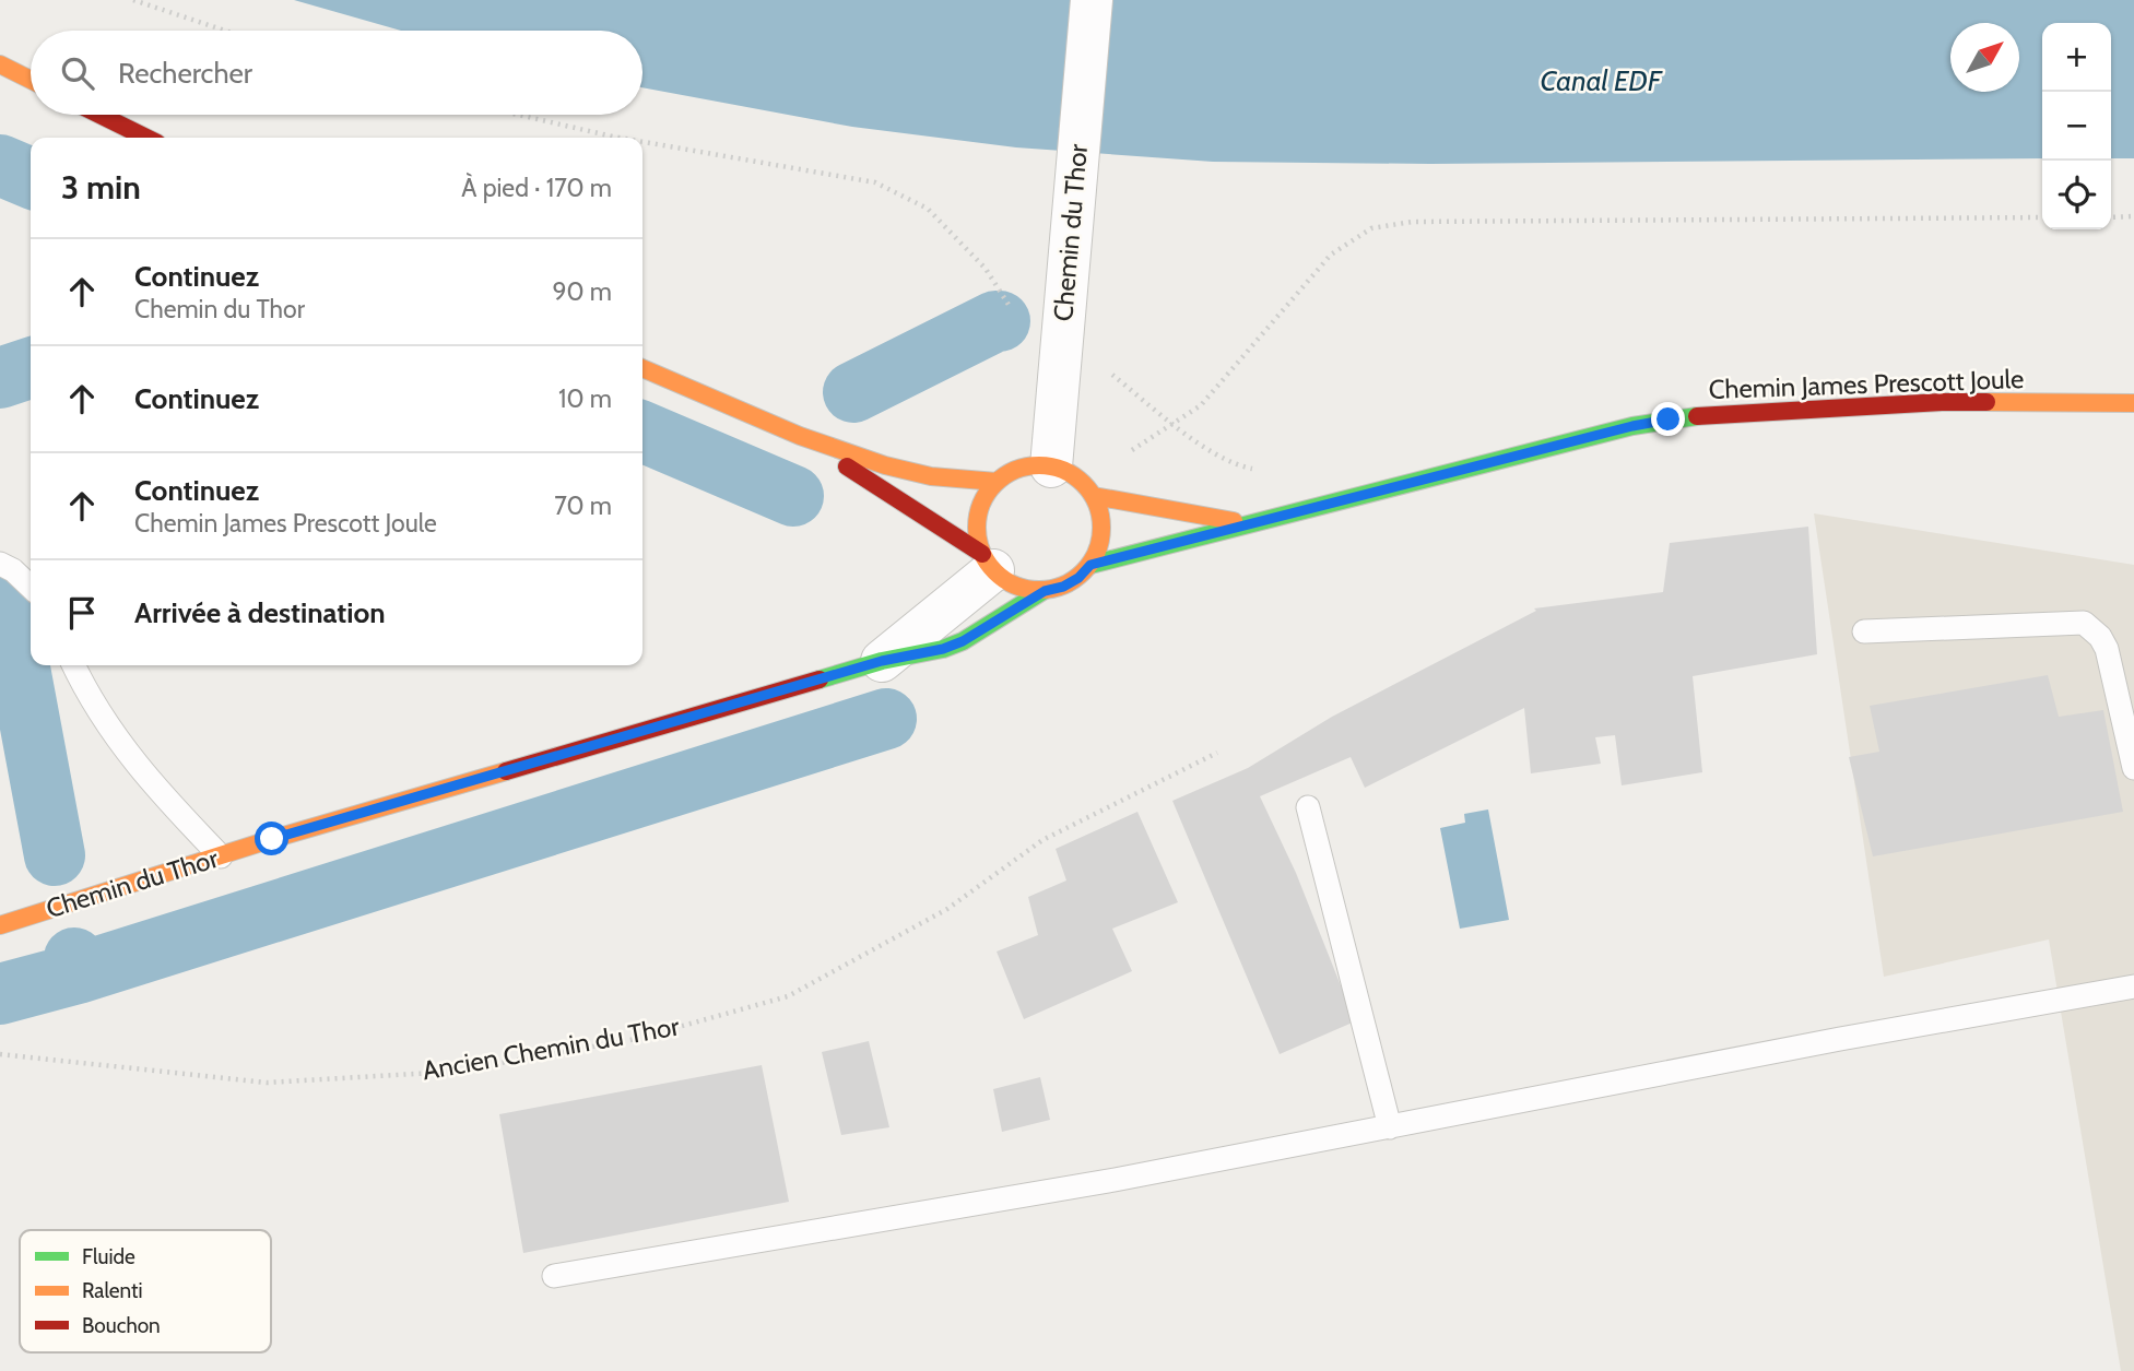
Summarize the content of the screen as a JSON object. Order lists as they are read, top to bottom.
{
  "streets": {
    "main road": ["Chemin du Thor", "Chemin James Prescott Joule"],
    "path": ["Ancien Chemin du Thor"]
  },
  "crossings": [
    ["Chemin du Thor", "Chemin James Prescott Joule"]
  ],
  "water": ["Canal EDF"],
  "legend": ["Fluide", "Ralenti", "Bouchon"],
  "north": "top right",
  "page": {
    "map_buttons": ["+", "−"],
    "search": "Rechercher",
    "heading": ["3 min", "À pied · 170 m"],
    "list": [
      ["Continuez", "Chemin du Thor", "90 m"],
      ["Continuez", "10 m"],
      ["Continuez", "Chemin James Prescott Joule", "70 m"],
      "Arrivée à destination"
    ]
  }
}
